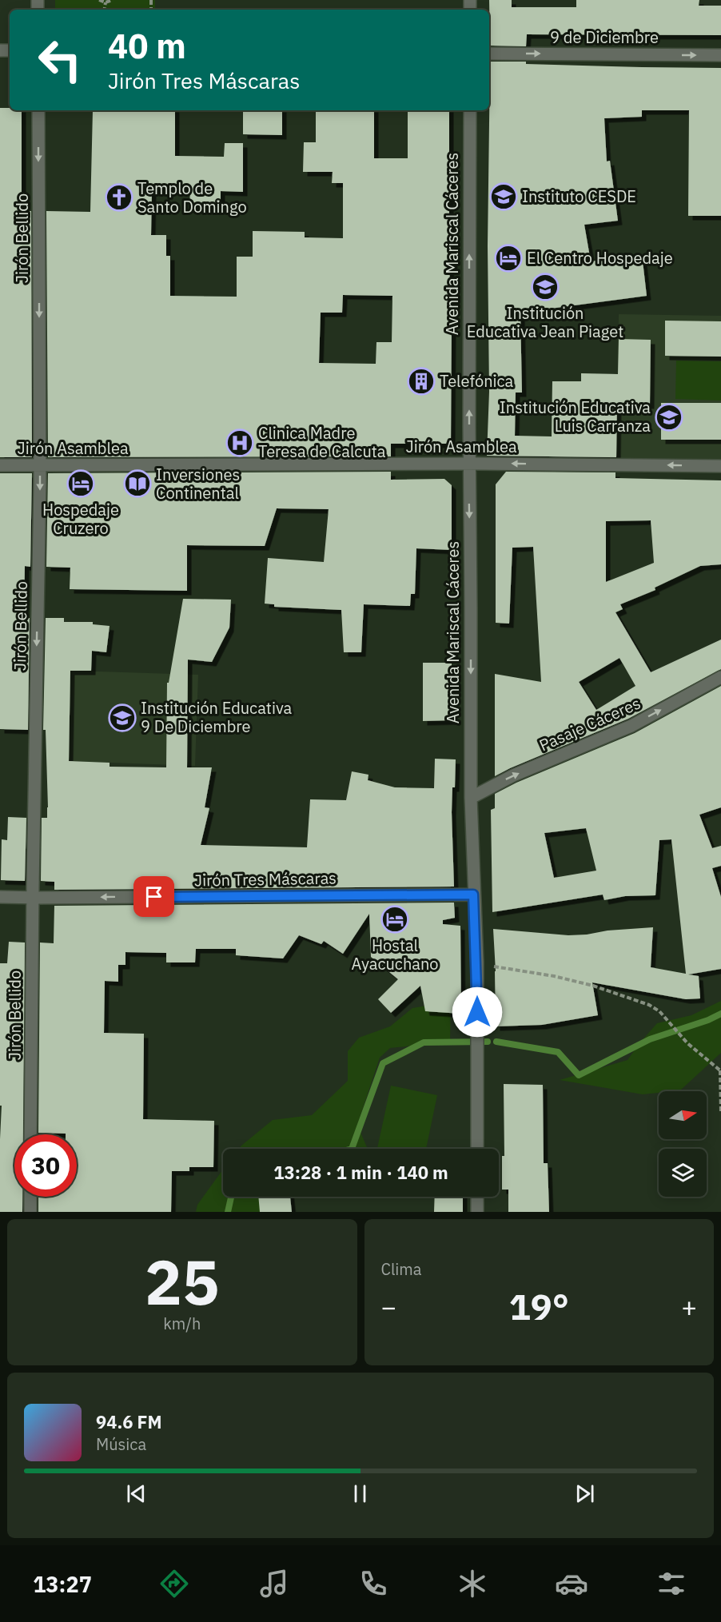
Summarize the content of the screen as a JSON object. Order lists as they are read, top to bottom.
{
  "streets": {
    "street": [
      "9 de Diciembre",
      "Jirón Bellido",
      "Avenida Mariscal Cáceres",
      "Jirón Asamblea",
      "Pasaje Cáceres",
      "Jirón Tres Máscaras"
    ]
  },
  "crossings": [
    ["Jirón Bellido", "Jirón Asamblea"],
    ["Jirón Bellido", "Jirón Tres Máscaras"],
    ["Avenida Mariscal Cáceres", "Jirón Asamblea"],
    ["Avenida Mariscal Cáceres", "Pasaje Cáceres"],
    ["Avenida Mariscal Cáceres", "Jirón Tres Máscaras"]
  ],
  "one_way": [
    "9 de Diciembre",
    "Jirón Bellido",
    "Pasaje Cáceres",
    "Jirón Tres Máscaras"
  ],
  "places": {
    "school or university": [
      "Instituto CESDE",
      "Institución Educativa Jean Piaget",
      "Institución Educativa Luis Carranza",
      "Institución Educativa 9 De Diciembre"
    ],
    "church": ["Templo de Santo Domingo"],
    "hotel": ["El Centro Hospedaje", "Hospedaje Cruzero", "Hostal Ayacuchano"],
    "building": ["Telefónica"],
    "hospital": ["Clinica Madre Teresa de Calcuta"],
    "library": ["Inversiones Continental"]
  },
  "north": "right",
  "page": {
    "turn": ["40 m", "Jirón Tres Máscaras"],
    "limit": "30",
    "trip": "13:28 · 1 min · 140 m",
    "tile": [
      ["25", "km/h"],
      "Clima"
    ],
    "heat": ["−", "19°", "+"],
    "song": ["94.6 FM", "Música"],
    "tabs": "13:27"
  }
}
